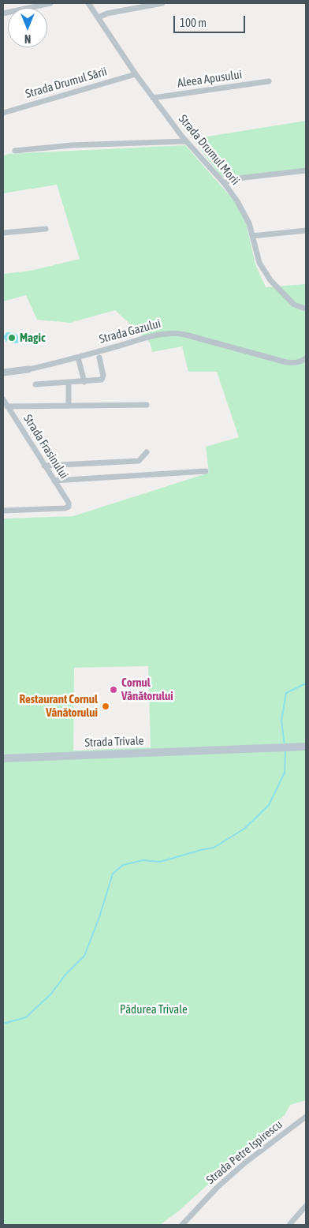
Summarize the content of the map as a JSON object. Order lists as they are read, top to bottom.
{
  "streets": {
    "main road": ["Strada Trivale"],
    "street": [
      "Aleea Apusului",
      "Strada Drumul Sării",
      "Strada Drumul Morii",
      "Strada Gazului",
      "Strada Frasinului",
      "Strada Petre Ispirescu"
    ]
  },
  "crossings": [
    ["Aleea Apusului", "Strada Drumul Morii"],
    ["Strada Drumul Sării", "Strada Drumul Morii"]
  ],
  "parks": ["Pădurea Trivale"],
  "places": ["Magic", "Cornul Vânătorului", "Restaurant Cornul Vânătorului"],
  "scale_bar": "100 m",
  "north": "bottom"
}
